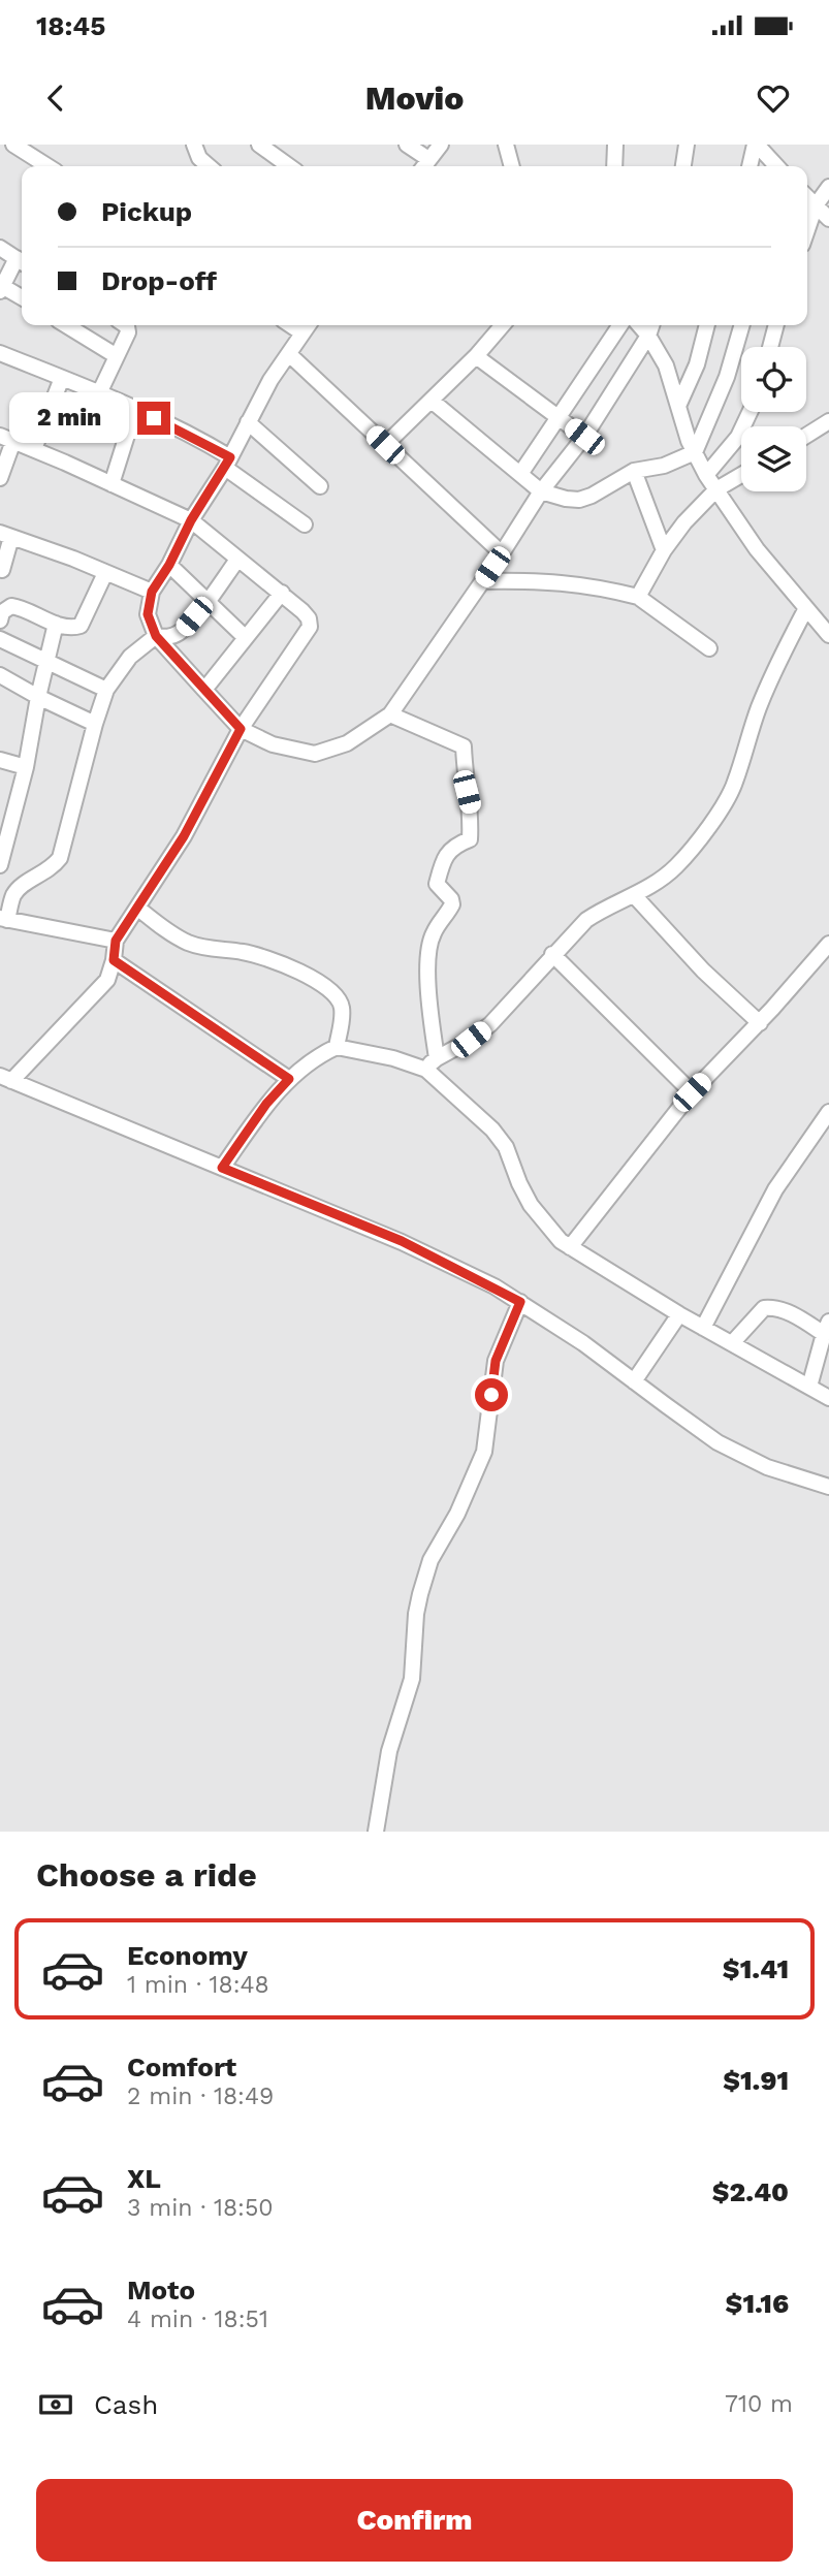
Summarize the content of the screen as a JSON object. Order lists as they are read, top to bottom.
{
  "page": {
    "status": "18:45",
    "header": "Movio",
    "banner": ["Pickup", "Drop-off"],
    "bubble": "2 min",
    "heading": "Choose a ride",
    "list": [
      {
        "name": "Economy",
        "note": "1 min · 18:48",
        "value": "$1.41"
      },
      {
        "name": "Comfort",
        "note": "2 min · 18:49",
        "value": "$1.91"
      },
      {
        "name": "XL",
        "note": "3 min · 18:50",
        "value": "$2.40"
      },
      {
        "name": "Moto",
        "note": "4 min · 18:51",
        "value": "$1.16"
      }
    ],
    "pay": ["Cash", "710 m"],
    "buttons": "Confirm"
  }
}
